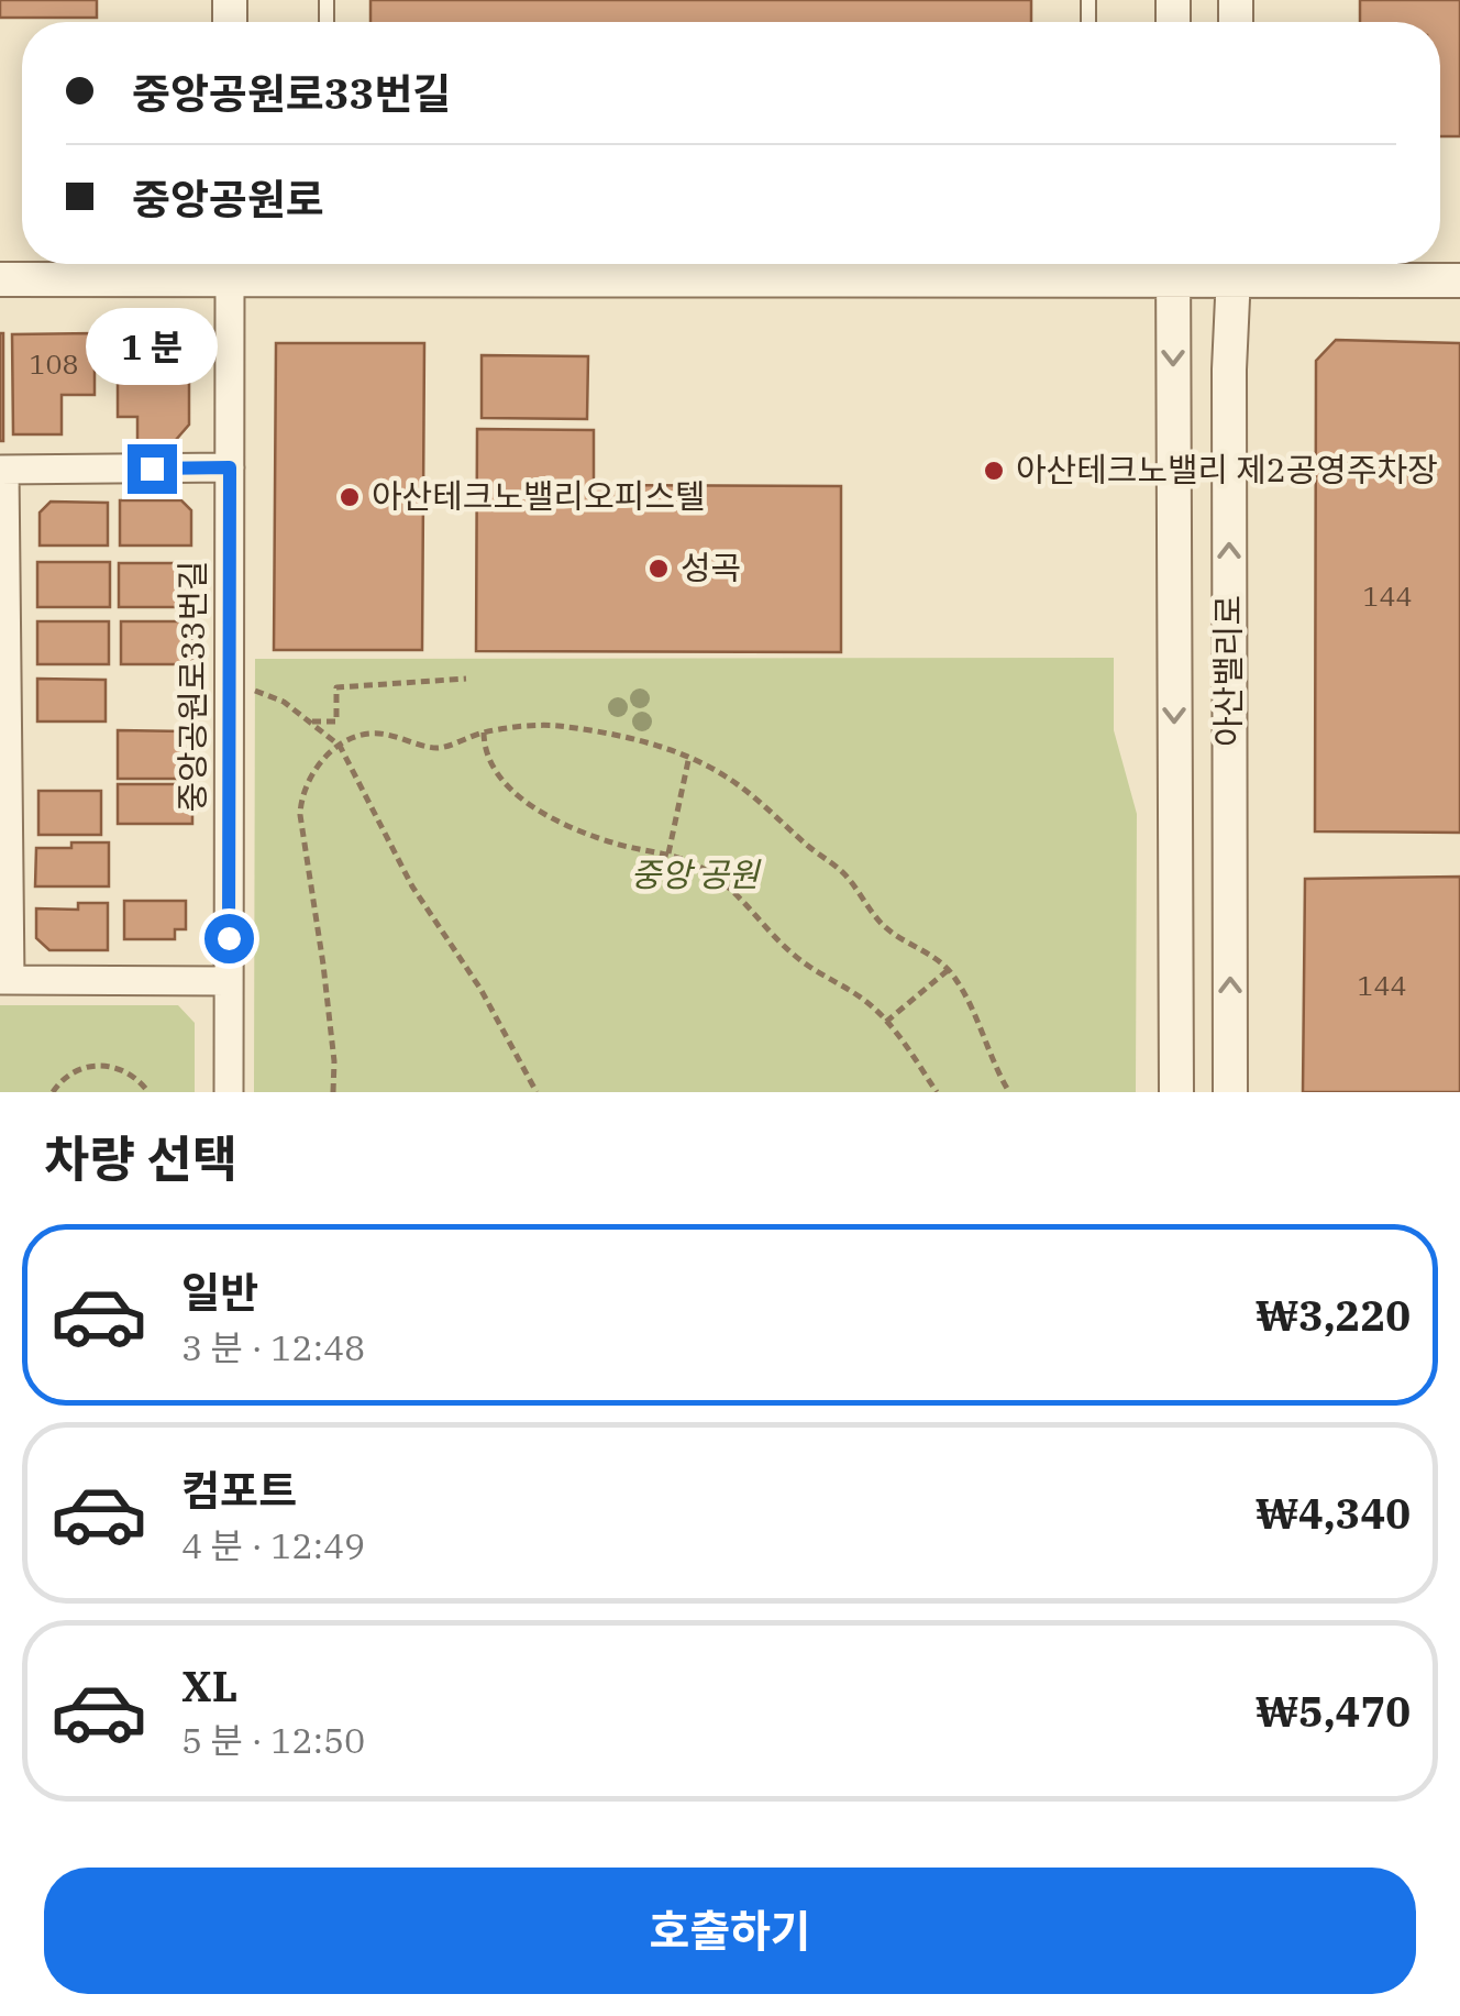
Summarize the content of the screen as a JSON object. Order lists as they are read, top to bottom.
{
  "streets": {
    "street": ["아산밸리로", "중앙공원로33번길"]
  },
  "parks": ["중앙 공원"],
  "places": ["아산테크노밸리 제2공영주차장", "아산테크노밸리오피스텔", "성곡"],
  "house_numbers": ["108", "144", "144"],
  "page": {
    "banner": ["중앙공원로33번길", "중앙공원로"],
    "bubble": "1 분",
    "heading": "차량 선택",
    "list": [
      {
        "name": "일반",
        "note": "3 분 · 12:48",
        "value": "₩3,220"
      },
      {
        "name": "컴포트",
        "note": "4 분 · 12:49",
        "value": "₩4,340"
      },
      {
        "name": "XL",
        "note": "5 분 · 12:50",
        "value": "₩5,470"
      }
    ],
    "buttons": "호출하기"
  }
}
